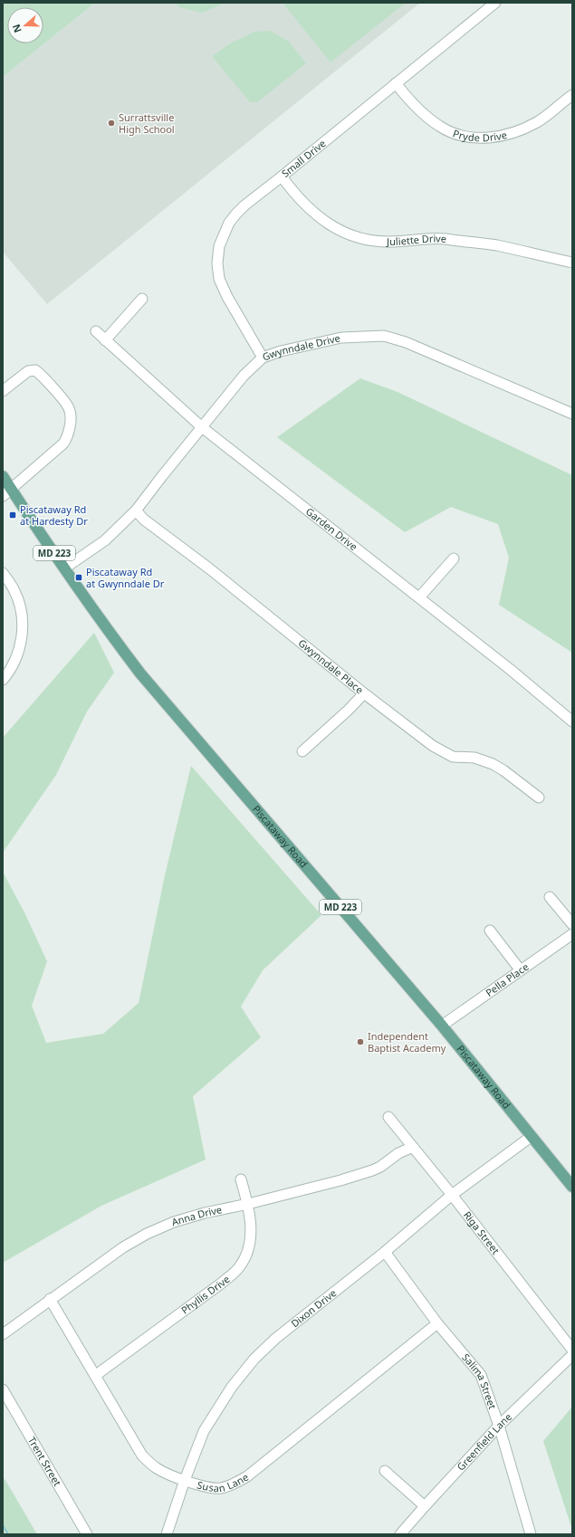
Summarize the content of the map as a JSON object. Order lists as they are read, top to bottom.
{
  "streets": {
    "main road": ["MD 223", "Piscataway Road"],
    "street": [
      "Pryde Drive",
      "Small Drive",
      "Juliette Drive",
      "Gwynndale Drive",
      "Garden Drive",
      "Gwynndale Place",
      "Pella Place",
      "Anna Drive",
      "Riga Street",
      "Phyllis Drive",
      "Dixon Drive",
      "Salima Street",
      "Greenfield Lane",
      "Trent Street",
      "Susan Lane"
    ]
  },
  "crossings": [
    ["Pryde Drive", "Small Drive"],
    ["Small Drive", "Juliette Drive"],
    ["Small Drive", "Gwynndale Drive"],
    ["Gwynndale Drive", "Garden Drive"],
    ["Gwynndale Drive", "Gwynndale Place"],
    ["Gwynndale Drive", "Piscataway Road"],
    ["Piscataway Road", "Pella Place"],
    ["Piscataway Road", "Dixon Drive"],
    ["Anna Drive", "Riga Street"],
    ["Anna Drive", "Phyllis Drive"],
    ["Anna Drive", "Susan Lane"],
    ["Riga Street", "Dixon Drive"],
    ["Phyllis Drive", "Susan Lane"],
    ["Dixon Drive", "Salima Street"],
    ["Dixon Drive", "Susan Lane"],
    ["Salima Street", "Greenfield Lane"],
    ["Salima Street", "Susan Lane"]
  ],
  "places": {
    "other": ["Surrattsville High School", "Independent Baptist Academy"],
    "transit": ["Piscataway Rd at Hardesty Dr", "Piscataway Rd at Gwynndale Dr"]
  },
  "north": "left"
}
